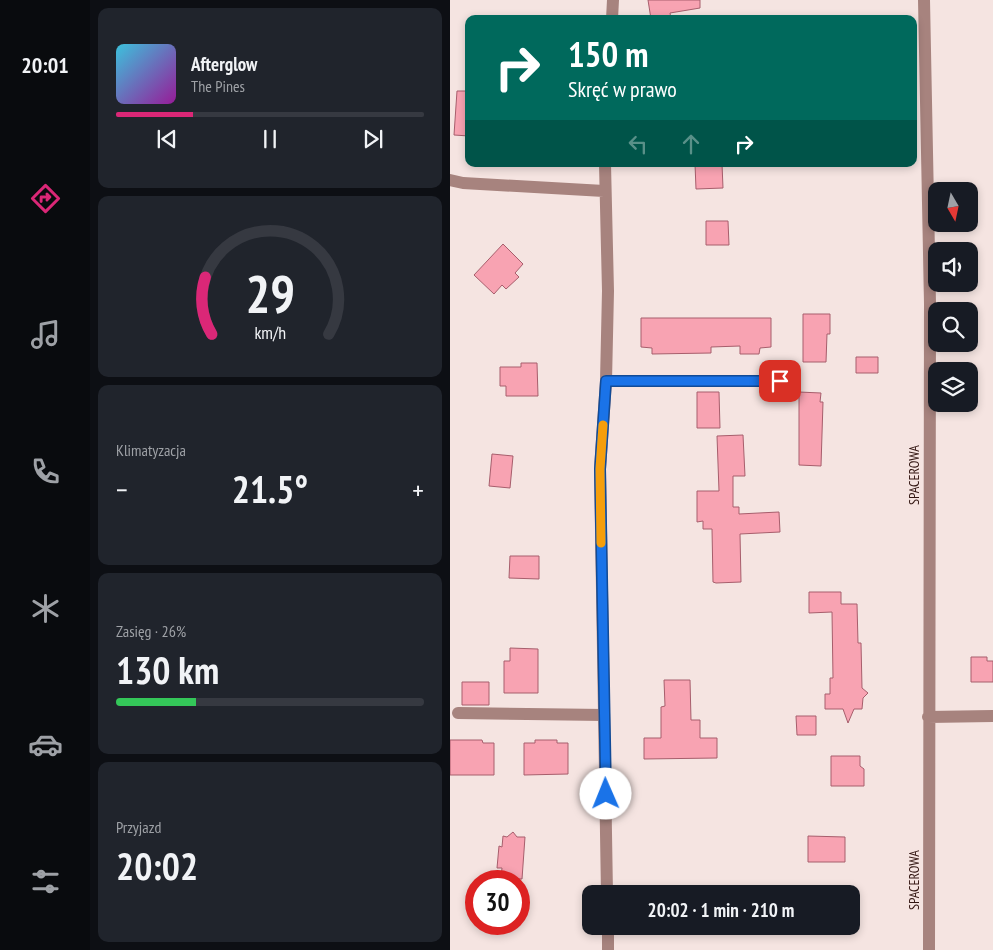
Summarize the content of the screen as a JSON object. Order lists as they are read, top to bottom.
{
  "streets": {
    "street": ["SPACEROWA"]
  },
  "north": "bottom",
  "page": {
    "tabs": "20:01",
    "turn": ["150 m", "Skręć w prawo"],
    "song": ["Afterglow", "The Pines"],
    "tile": [
      "Klimatyzacja",
      ["Zasięg · 26%", "130 km"],
      ["Przyjazd", "20:02"]
    ],
    "heat": ["−", "21.5°", "+"],
    "limit": "30",
    "trip": "20:02 · 1 min · 210 m",
    "gauge": ["29", "km/h"]
  }
}
